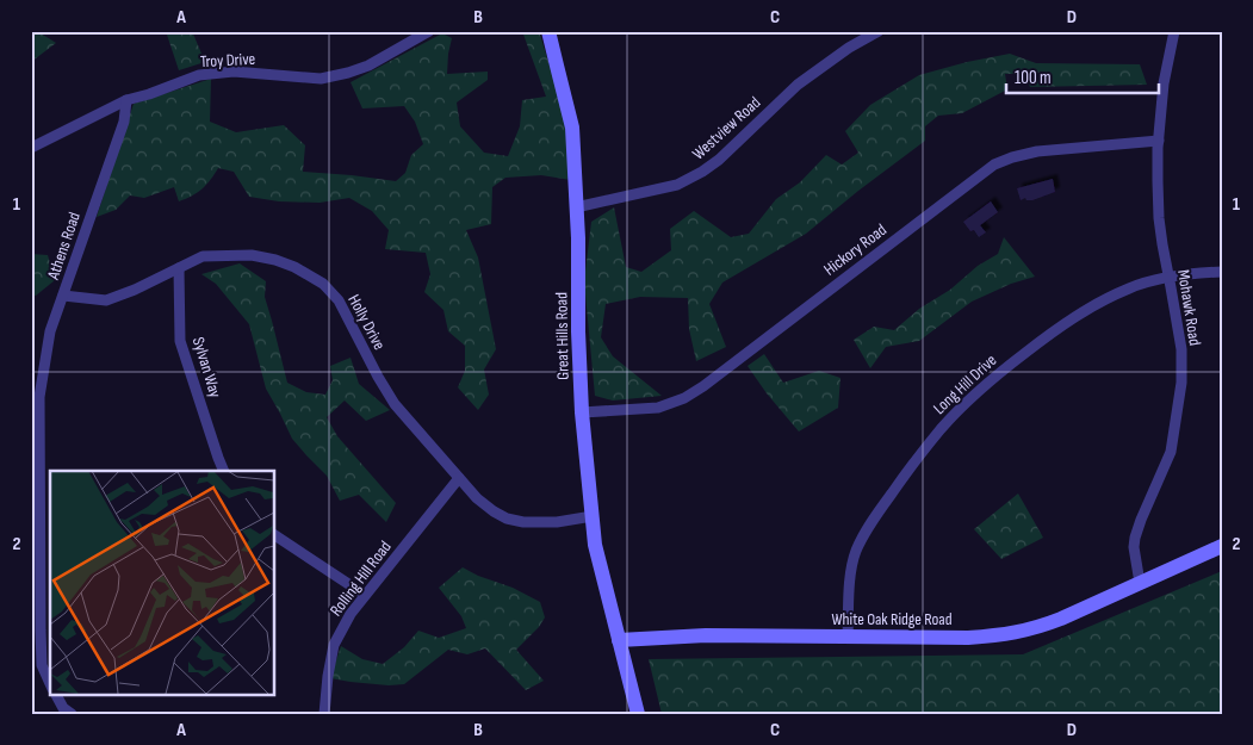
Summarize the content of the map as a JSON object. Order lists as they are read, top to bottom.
{
  "streets": {
    "street": [
      "Troy Drive",
      "Westview Road",
      "Athens Road",
      "Hickory Road",
      "Mohawk Road",
      "Holly Drive",
      "Great Hills Road",
      "Sylvan Way",
      "Long Hill Drive",
      "Rolling Hill Road",
      "White Oak Ridge Road"
    ]
  },
  "crossings": [
    ["Troy Drive", "Athens Road"],
    ["Westview Road", "Great Hills Road"],
    ["Athens Road", "Holly Drive"],
    ["Hickory Road", "Mohawk Road"],
    ["Hickory Road", "Great Hills Road"],
    ["Mohawk Road", "Long Hill Drive"],
    ["Mohawk Road", "White Oak Ridge Road"],
    ["Holly Drive", "Great Hills Road"],
    ["Holly Drive", "Sylvan Way"],
    ["Holly Drive", "Rolling Hill Road"],
    ["Great Hills Road", "White Oak Ridge Road"],
    ["Long Hill Drive", "White Oak Ridge Road"]
  ],
  "scale_bar": "100 m",
  "grid": {
    "columns": [
      "A",
      "B",
      "C",
      "D"
    ],
    "rows": ["1", "2"]
  }
}
